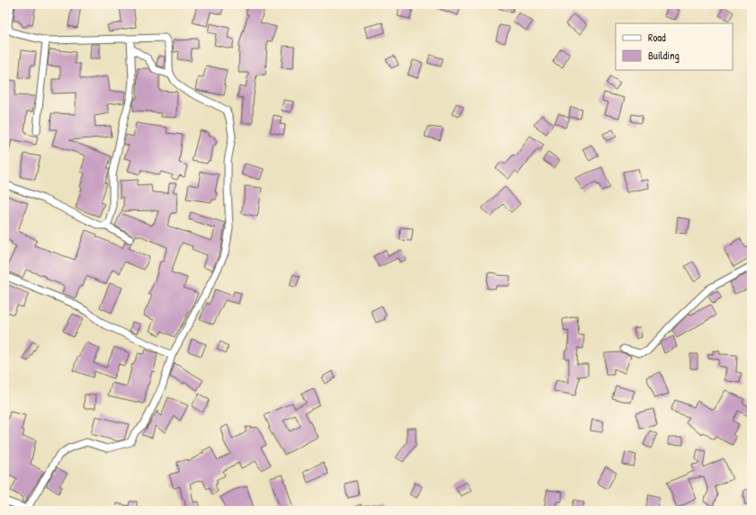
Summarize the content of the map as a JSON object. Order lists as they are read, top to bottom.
{
  "legend": ["Road", "Building"]
}
